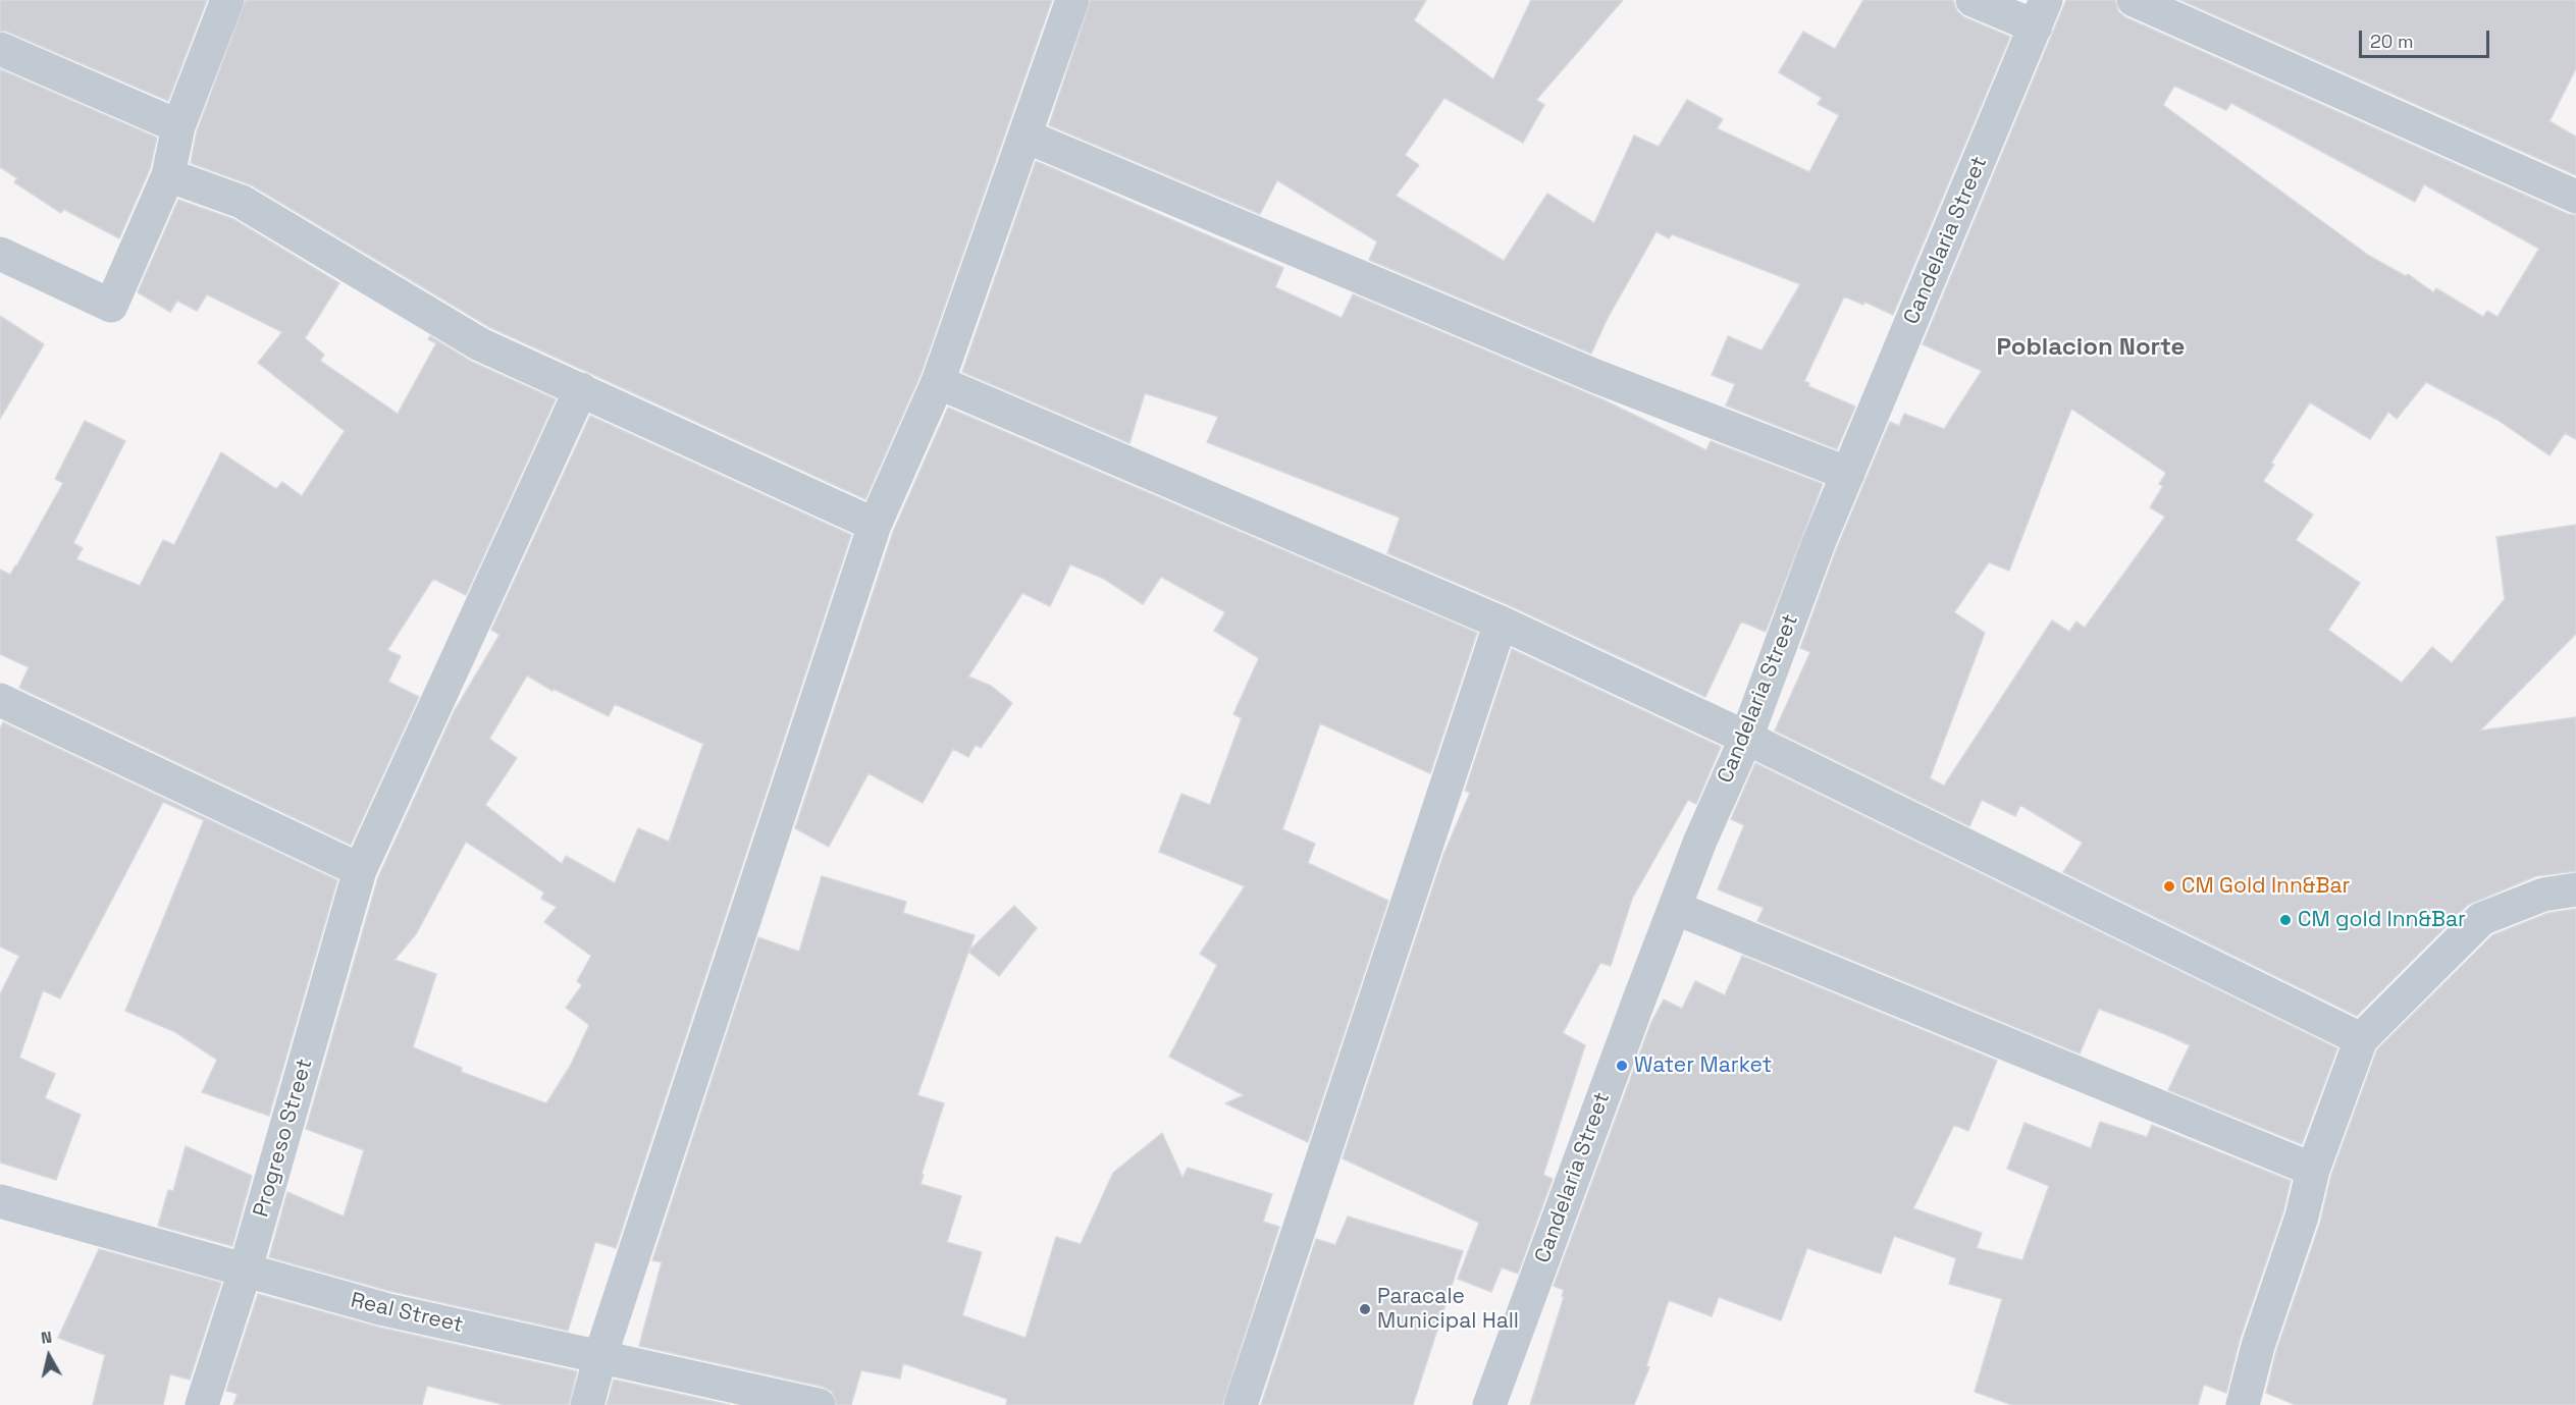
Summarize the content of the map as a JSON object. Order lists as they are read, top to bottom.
{
  "streets": {
    "street": ["Candelaria Street", "Progreso Street", "Real Street"]
  },
  "crossings": [
    ["Progreso Street", "Real Street"]
  ],
  "districts": ["Poblacion Norte"],
  "places": [
    "CM Gold Inn&Bar",
    "CM gold Inn&Bar",
    "Water Market",
    "Paracale Municipal Hall"
  ],
  "scale_bar": "20 m",
  "north": "top"
}
